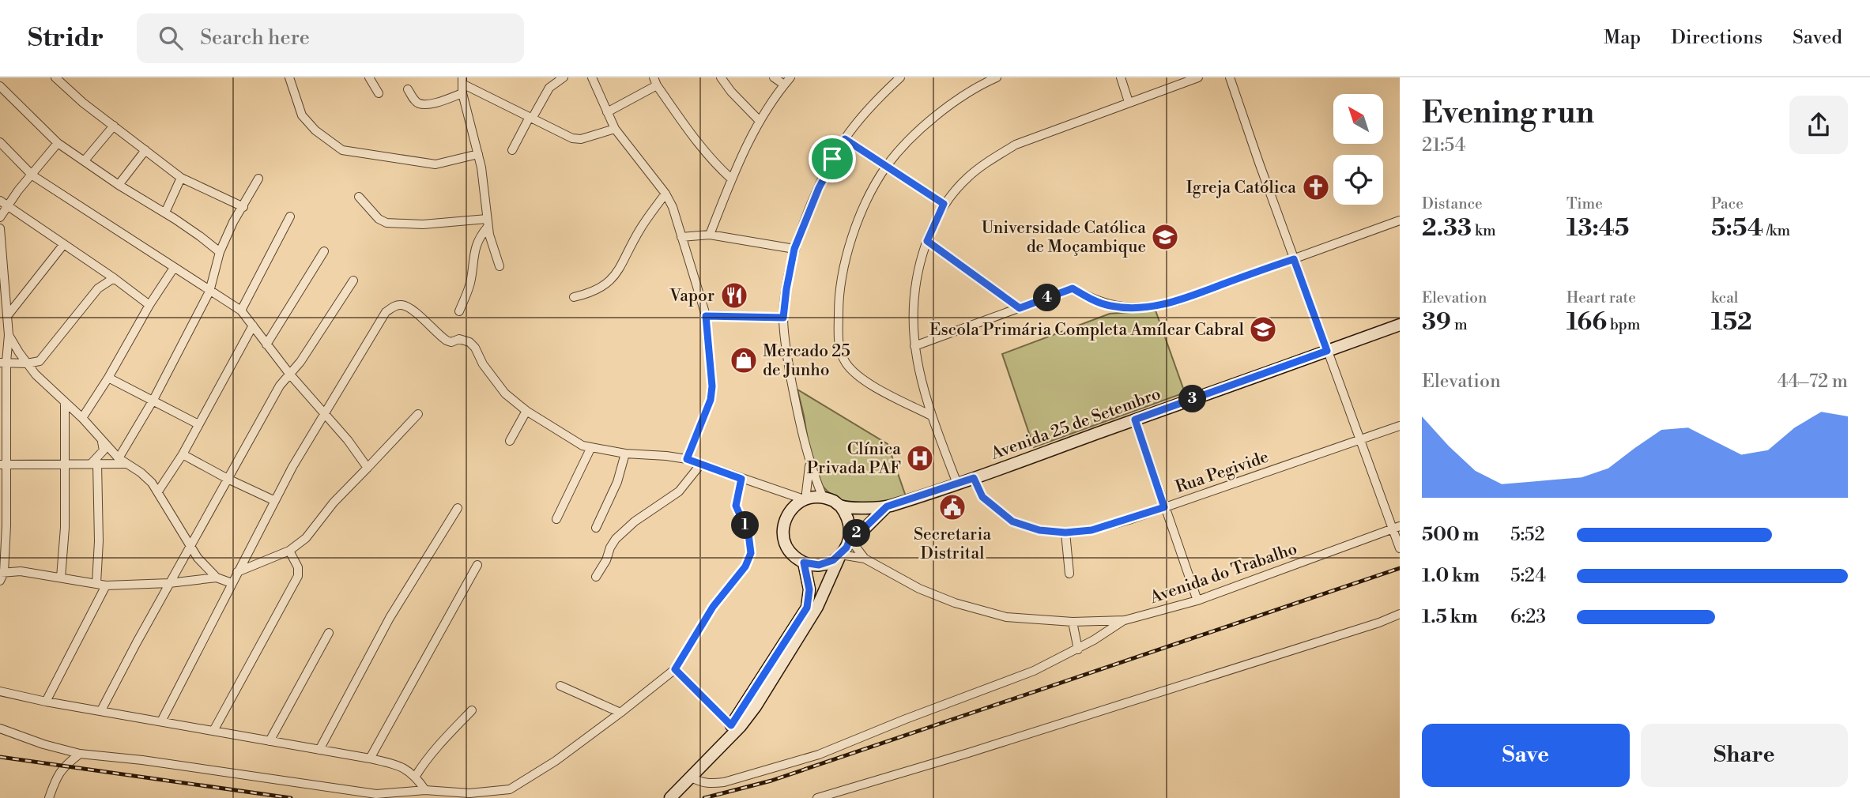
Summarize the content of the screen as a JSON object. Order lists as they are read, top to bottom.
{
  "streets": {
    "street": ["Avenida 25 de Setembro", "Rua Pegivide", "Avenida do Trabalho"]
  },
  "crossings": [
    ["Avenida 25 de Setembro", "Rua Pegivide"],
    ["Avenida 25 de Setembro", "Avenida do Trabalho"]
  ],
  "places": {
    "church": ["Igreja Católica"],
    "school or university": ["Universidade Católica de Moçambique", "Escola Primária Completa Amílcar Cabral"],
    "restaurant": ["Vapor"],
    "shop": ["Mercado 25 de Junho"],
    "hospital": ["Clínica Privada PAF"],
    "public building": ["Secretaria Distrital"]
  },
  "north": "top left",
  "page": {
    "header": "Stridr",
    "search": "Search here",
    "nav": ["Map", "Directions", "Saved"],
    "heading": ["Evening run", "21:54"],
    "stats": [
      ["Distance", "2.33 km"],
      ["Time", "13:45"],
      ["Pace", "5:54 /km"],
      ["Elevation", "39 m"],
      ["Heart rate", "166 bpm"],
      ["kcal", "152"]
    ],
    "pins": [
      "4",
      "3",
      "1",
      "2"
    ],
    "chart": ["Elevation", "44–72 m"],
    "list": [
      {
        "name": "500 m",
        "note": "5:52"
      },
      {
        "name": "1.0 km",
        "note": "5:24"
      },
      {
        "name": "1.5 km",
        "note": "6:23"
      }
    ],
    "buttons": ["Save", "Share"]
  }
}
